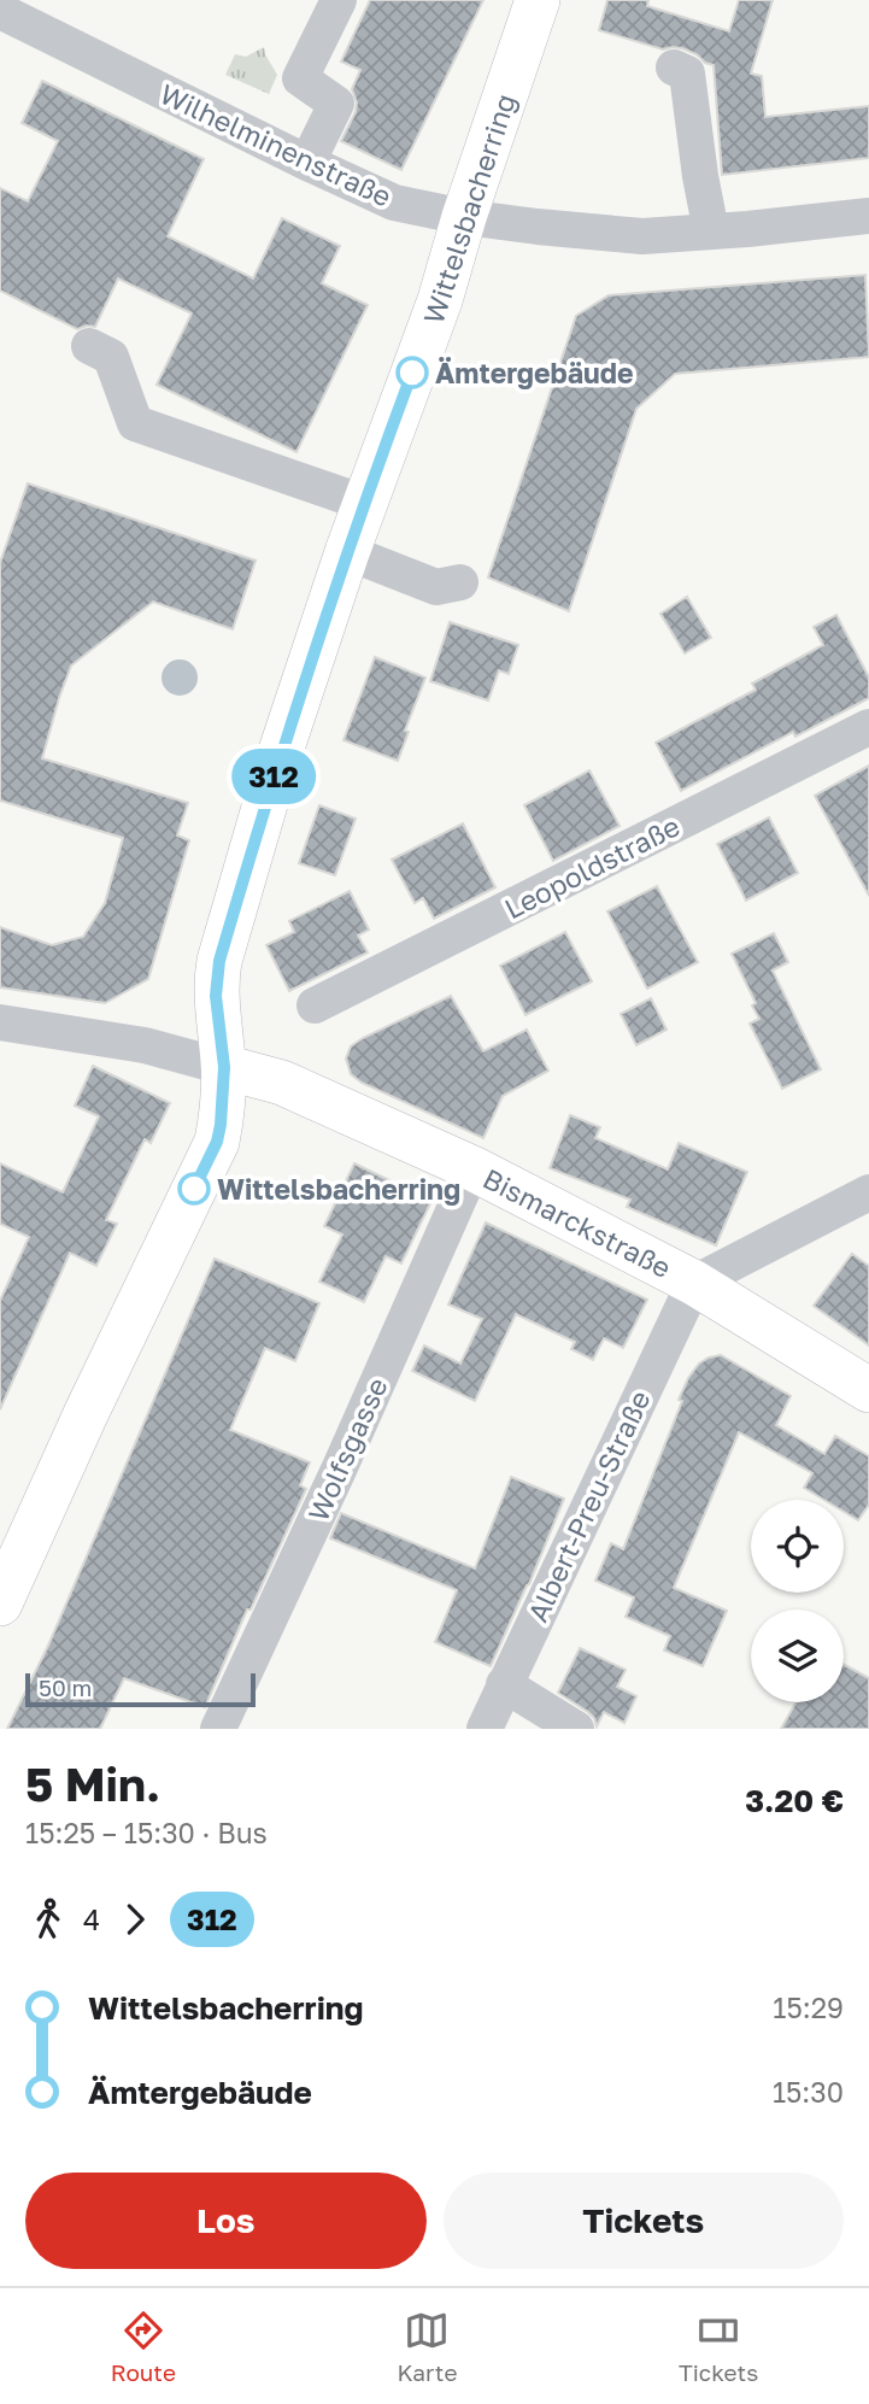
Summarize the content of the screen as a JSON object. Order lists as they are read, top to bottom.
{
  "streets": {
    "main road": ["Wittelsbacherring", "Bismarckstraße"],
    "street": [
      "Wilhelminenstraße",
      "Leopoldstraße",
      "Wolfsgasse",
      "Albert-Preu-Straße"
    ]
  },
  "crossings": [
    ["Wilhelminenstraße", "Wittelsbacherring"],
    ["Wittelsbacherring", "Bismarckstraße"],
    ["Bismarckstraße", "Wolfsgasse"],
    ["Bismarckstraße", "Albert-Preu-Straße"]
  ],
  "places": ["Ämtergebäude", "Wittelsbacherring"],
  "lines": ["bus line 312"],
  "scale_bar": "50 m",
  "page": {
    "on_map": "312",
    "scale": "50 m",
    "heading": ["5 Min.", "15:25 – 15:30 · Bus", "3.20 €"],
    "legs": ["4", "312"],
    "list": [
      {
        "name": "Wittelsbacherring",
        "value": "15:29"
      },
      {
        "name": "Ämtergebäude",
        "value": "15:30"
      }
    ],
    "buttons": ["Los", "Tickets"],
    "tabs": ["Route", "Karte", "Tickets"]
  }
}
